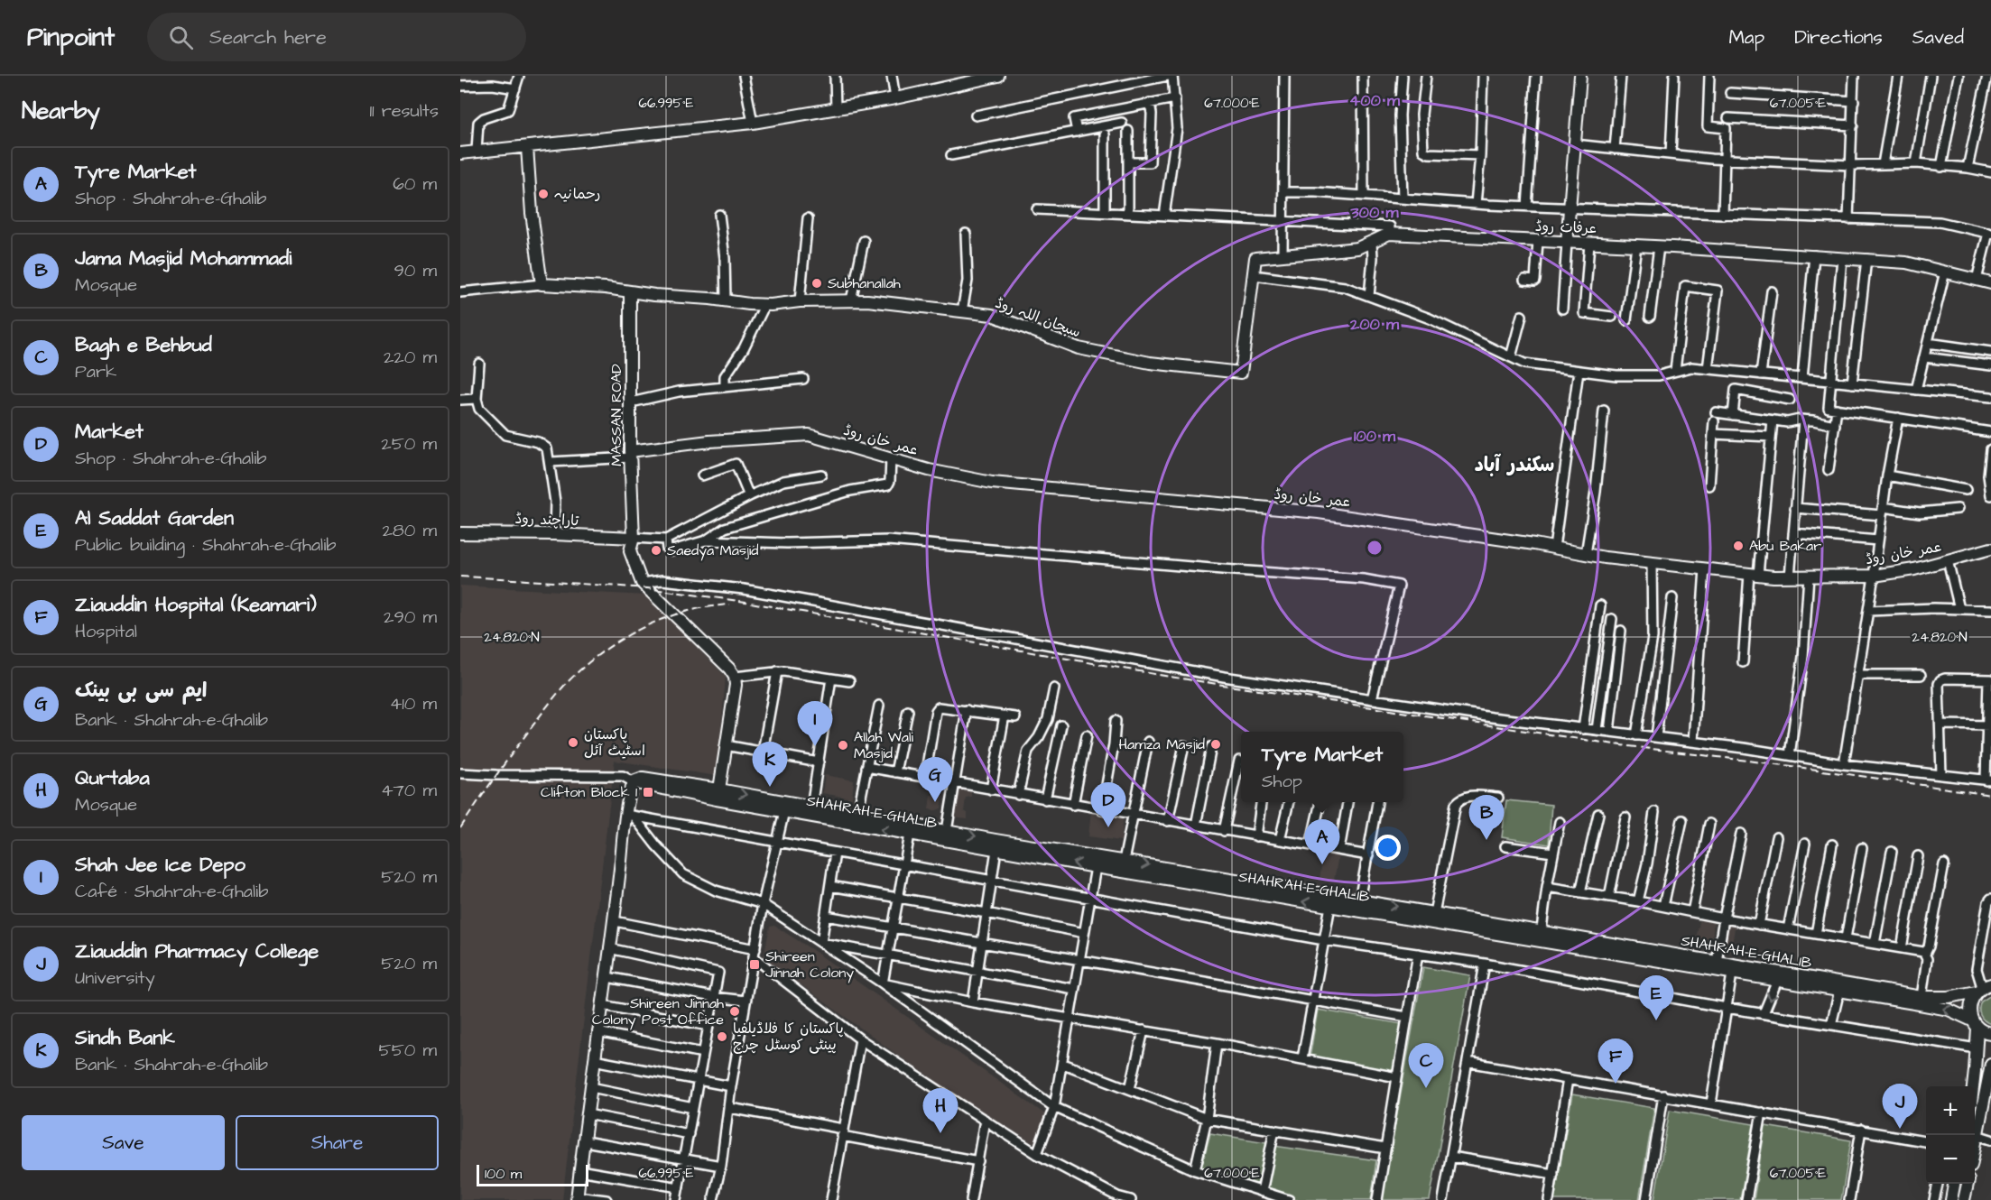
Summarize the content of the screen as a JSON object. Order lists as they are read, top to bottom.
{
  "streets": {
    "street": [
      "عرفات روڈ",
      "سبحان اللہ روڈ",
      "MASSAN ROAD",
      "عمر خان روڈ",
      "تاراچند روڈ",
      "SHAHRAH-E-GHALIB"
    ]
  },
  "crossings": [
    ["عرفات روڈ", "سبحان اللہ روڈ"],
    ["سبحان اللہ روڈ", "MASSAN ROAD"],
    ["MASSAN ROAD", "عمر خان روڈ"],
    ["MASSAN ROAD", "تاراچند روڈ"]
  ],
  "districts": ["سکندر آباد"],
  "places": {
    "other": [
      "رحمانیہ",
      "Subhanallah",
      "Abu Bakar",
      "Saedya Masjid",
      "پاکستان اسٹیٹ آئل",
      "Hamza Masjid",
      "Allah Wali Masjid",
      "Shireen Jinnah Colony Post Office",
      "پاکستان کا فلاڈیلفیا پینٹی کوسٹل چرچ"
    ],
    "transit": ["Clifton Block 1", "Shireen Jinnah Colony"]
  },
  "scale_bar": "100 m",
  "page": {
    "header": "Pinpoint",
    "search": "Search here",
    "nav": ["Map", "Directions", "Saved"],
    "heading": ["Nearby", "11 results"],
    "list": [
      {
        "mark": "A",
        "name": "Tyre Market",
        "note": "Shop · Shahrah-e-Ghalib",
        "value": "60 m"
      },
      {
        "mark": "B",
        "name": "Jama Masjid Mohammadi",
        "note": "Mosque",
        "value": "90 m"
      },
      {
        "mark": "C",
        "name": "Bagh e Behbud",
        "note": "Park",
        "value": "220 m"
      },
      {
        "mark": "D",
        "name": "Market",
        "note": "Shop · Shahrah-e-Ghalib",
        "value": "250 m"
      },
      {
        "mark": "E",
        "name": "Al Saddat Garden",
        "note": "Public building · Shahrah-e-Ghalib",
        "value": "280 m"
      },
      {
        "mark": "F",
        "name": "Ziauddin Hospital (Keamari)",
        "note": "Hospital",
        "value": "290 m"
      },
      {
        "mark": "G",
        "name": "ایم سی بی بینک",
        "note": "Bank · Shahrah-e-Ghalib",
        "value": "410 m"
      },
      {
        "mark": "H",
        "name": "Qurtaba",
        "note": "Mosque",
        "value": "470 m"
      },
      {
        "mark": "I",
        "name": "Shah Jee Ice Depo",
        "note": "Café · Shahrah-e-Ghalib",
        "value": "520 m"
      },
      {
        "mark": "J",
        "name": "Ziauddin Pharmacy College",
        "note": "University",
        "value": "520 m"
      },
      {
        "mark": "K",
        "name": "Sindh Bank",
        "note": "Bank · Shahrah-e-Ghalib",
        "value": "550 m"
      }
    ],
    "pins": [
      "I",
      "K",
      "G",
      "D",
      "B",
      "A",
      "E",
      "F",
      "C",
      "J",
      "H"
    ],
    "popup": ["Tyre Market", "Shop"],
    "map_buttons": ["+", "−"],
    "buttons": ["Save", "Share"],
    "scale": "100 m"
  },
  "coordinates": [
    "66.995°E",
    "67.000°E",
    "67.005°E",
    "24.820°N"
  ],
  "rings": [
    "400 m",
    "300 m",
    "200 m",
    "100 m"
  ]
}
